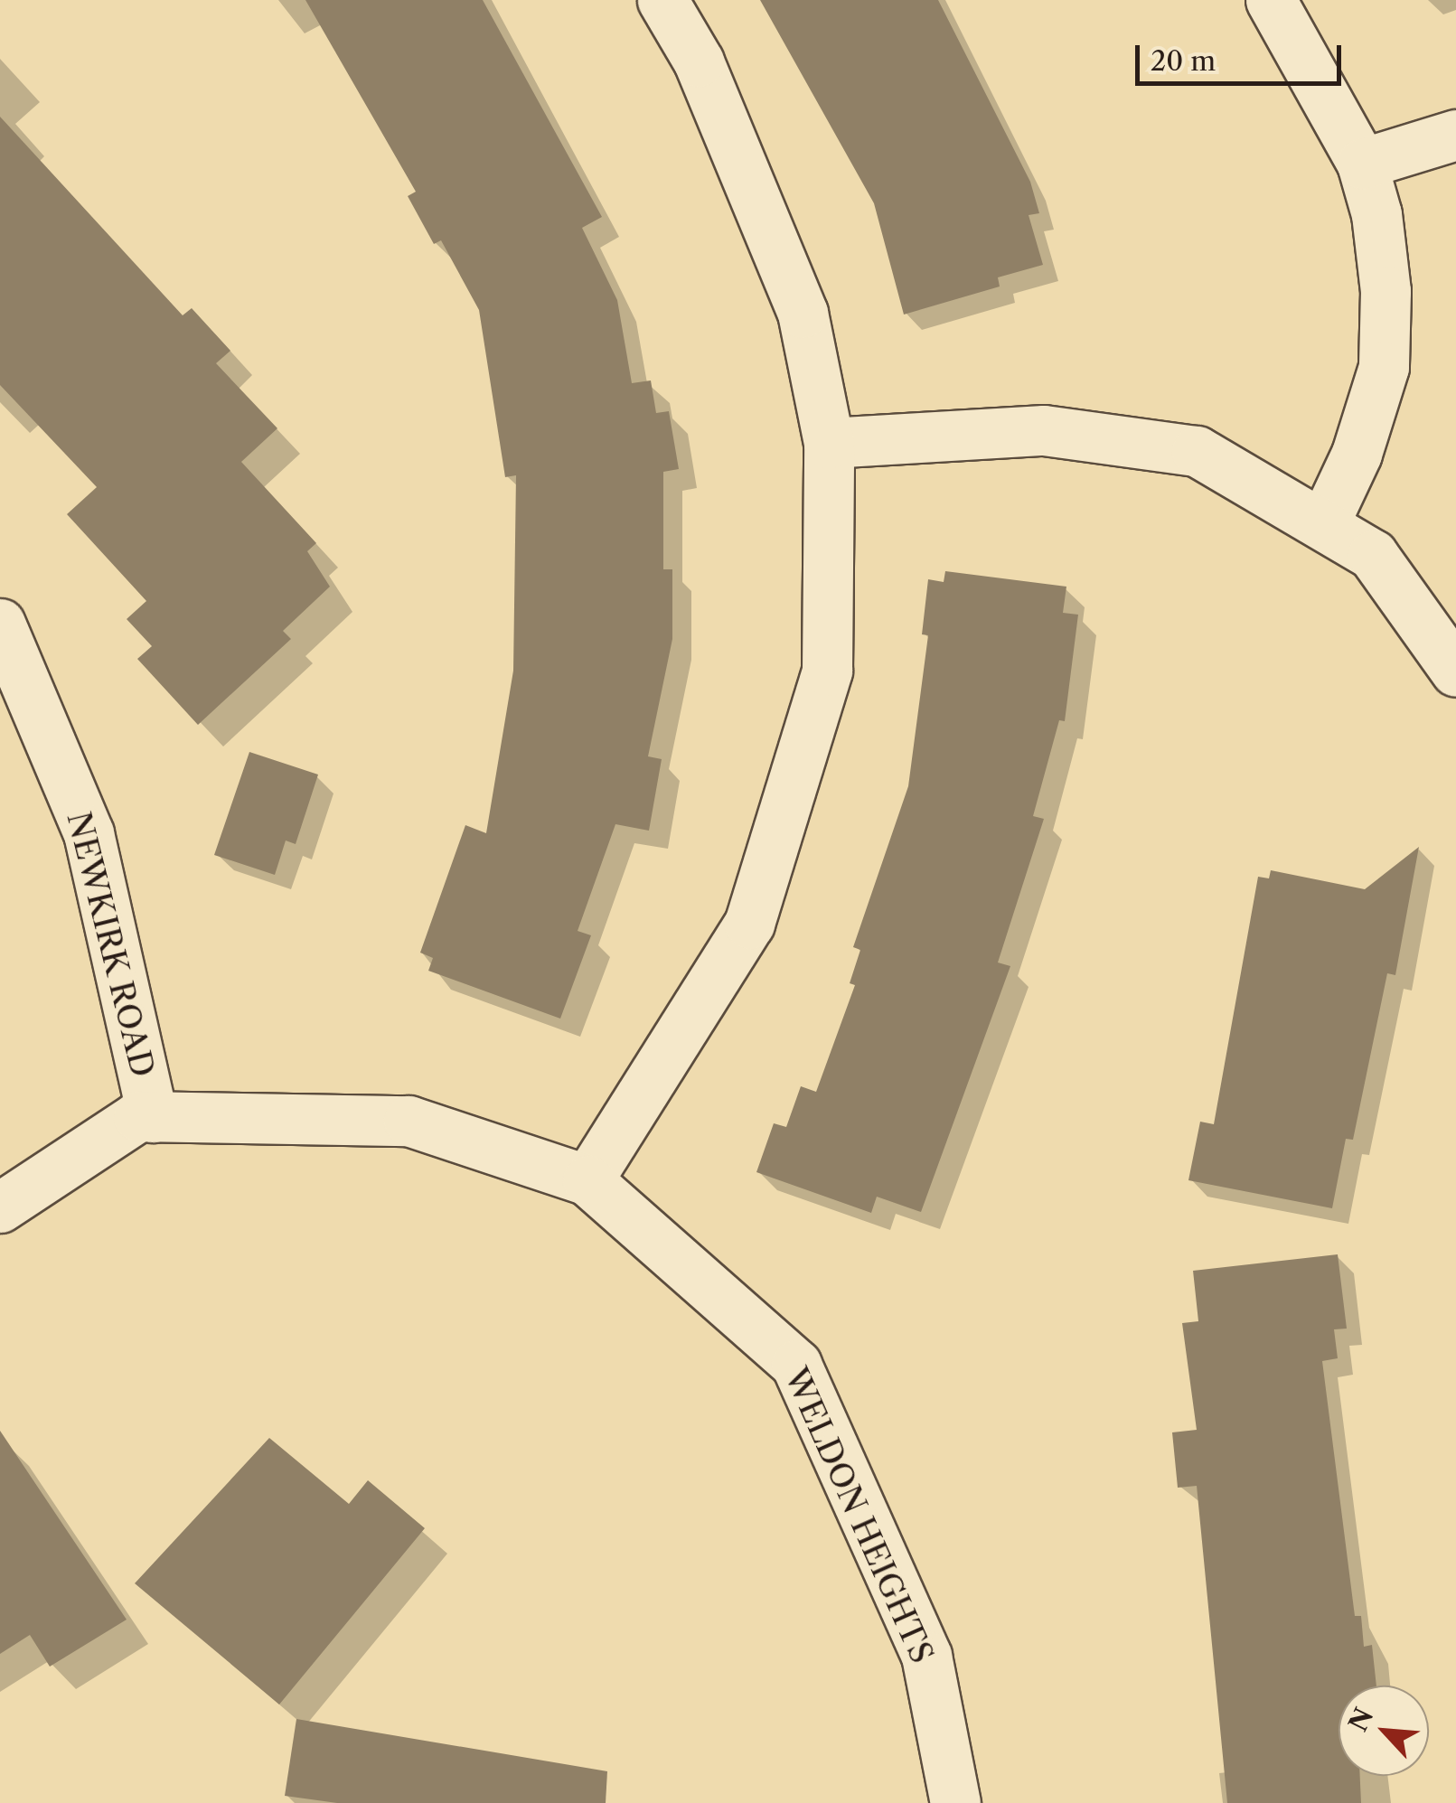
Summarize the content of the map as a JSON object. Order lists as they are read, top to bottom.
{
  "streets": {
    "street": ["NEWKIRK ROAD", "WELDON HEIGHTS"]
  },
  "crossings": [
    ["NEWKIRK ROAD", "WELDON HEIGHTS"]
  ],
  "scale_bar": "20 m",
  "north": "top left"
}
